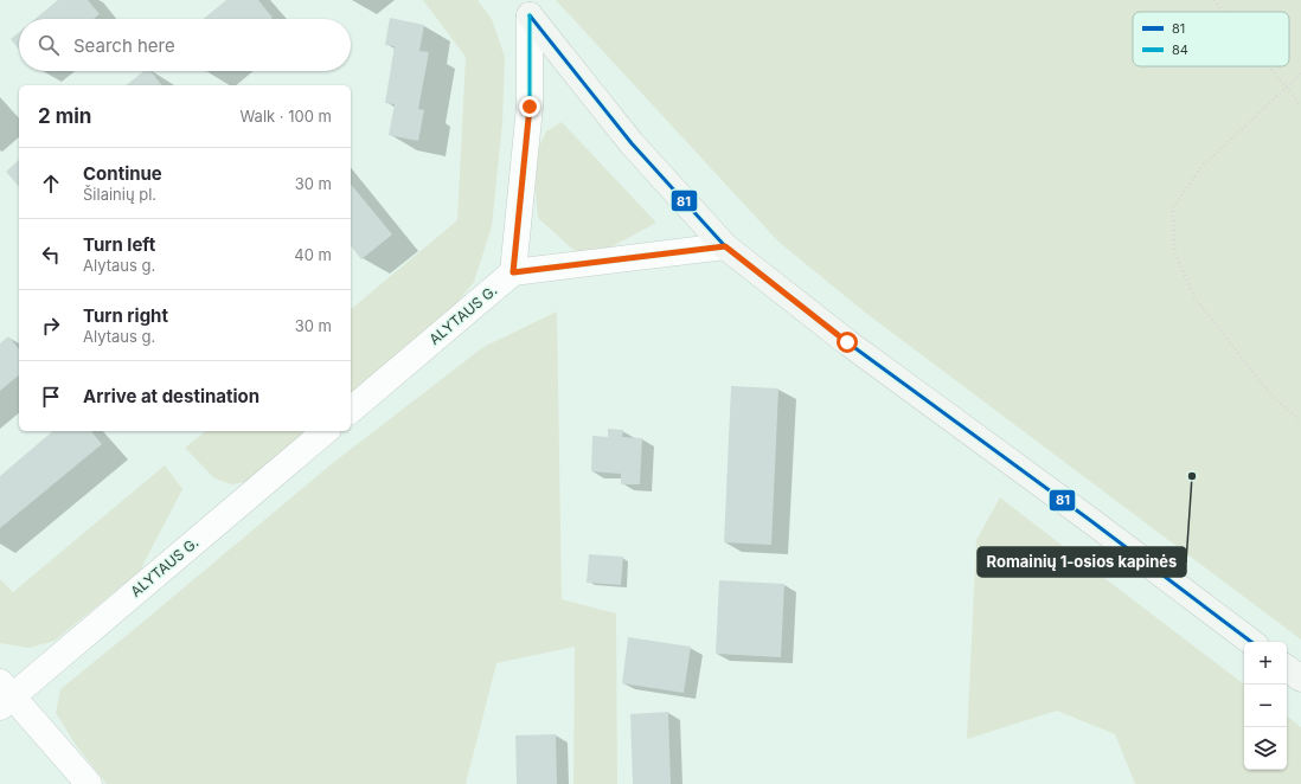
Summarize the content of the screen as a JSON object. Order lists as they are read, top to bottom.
{
  "streets": {
    "street": ["ALYTAUS G."]
  },
  "places": ["Romainių 1-osios kapinės"],
  "lines": ["transit line 81", "transit line 84"],
  "legend": ["81", "84"],
  "page": {
    "search": "Search here",
    "heading": ["2 min", "Walk · 100 m"],
    "list": [
      ["Continue", "Šilainių pl.", "30 m"],
      ["Turn left", "Alytaus g.", "40 m"],
      ["Turn right", "Alytaus g.", "30 m"],
      "Arrive at destination"
    ],
    "map_buttons": ["+", "−"]
  }
}
